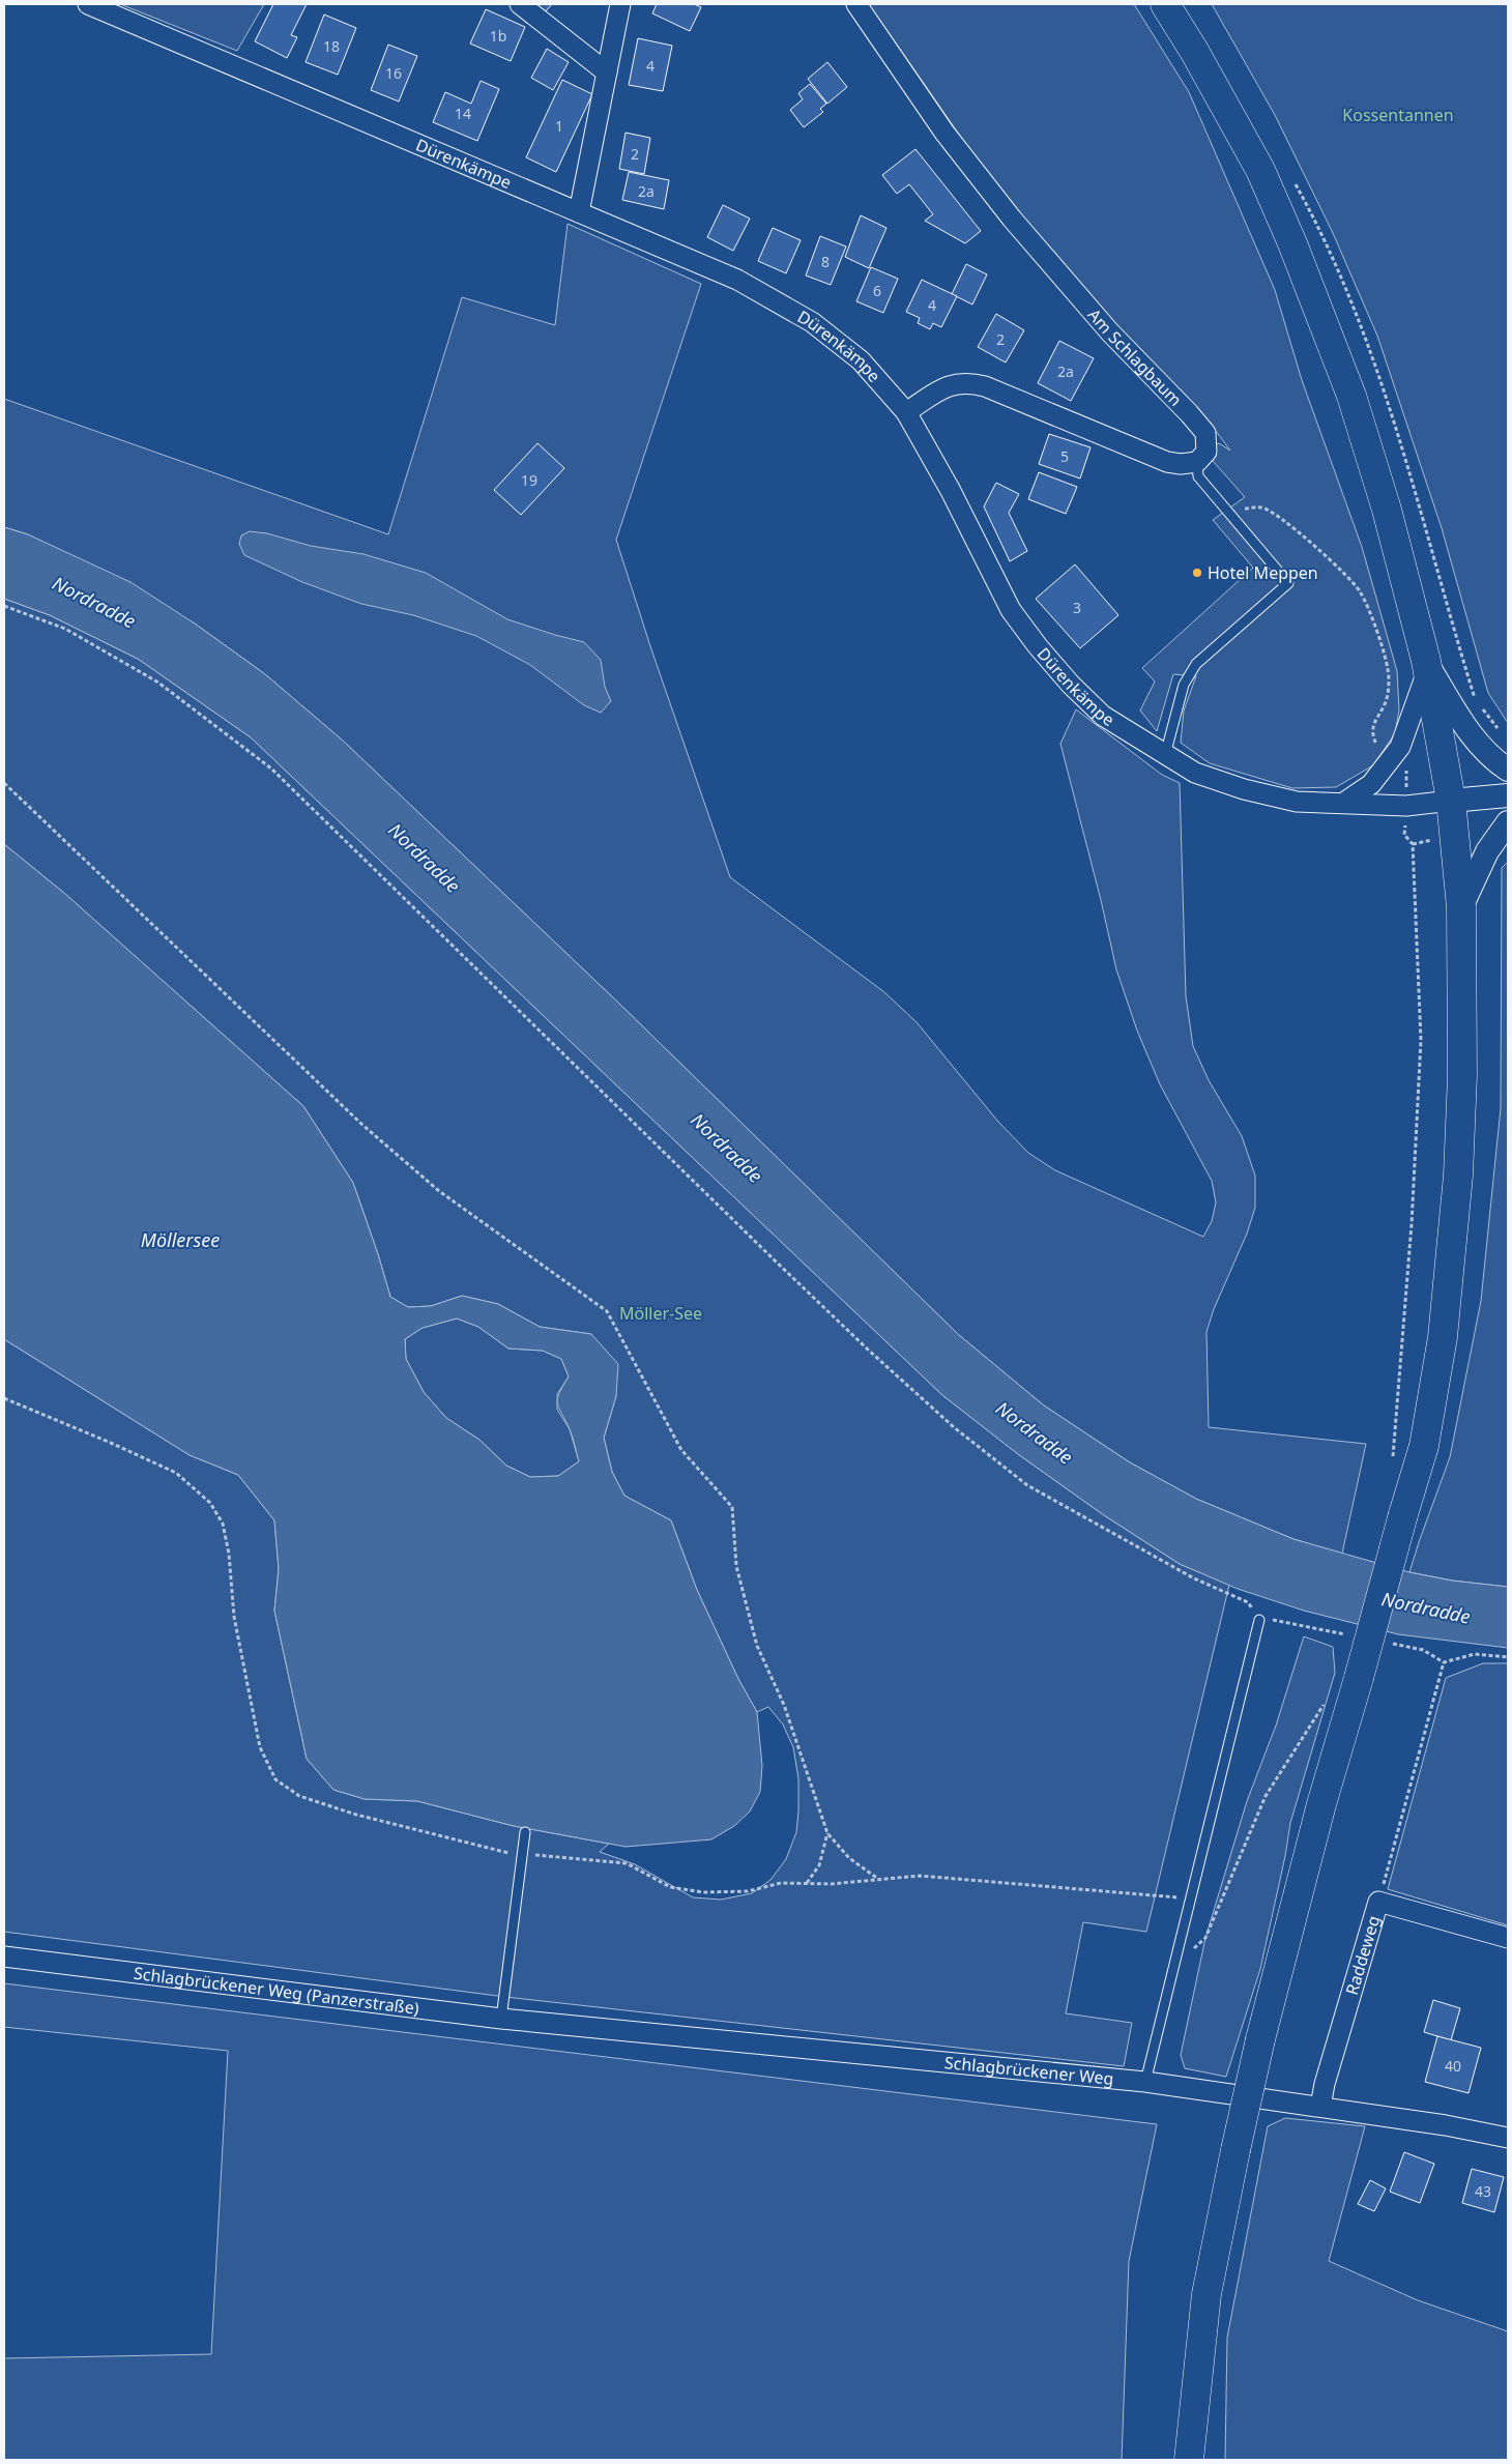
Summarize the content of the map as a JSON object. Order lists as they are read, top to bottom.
{
  "streets": {
    "street": [
      "Dürenkämpe",
      "Am Schlagbaum",
      "Raddeweg",
      "Schlagbrückener Weg (Panzerstraße)",
      "Schlagbrückener Weg"
    ]
  },
  "crossings": [
    ["Raddeweg", "Schlagbrückener Weg"],
    ["Schlagbrückener Weg (Panzerstraße)", "Schlagbrückener Weg"]
  ],
  "water": ["Nordradde", "Möllersee"],
  "parks": ["Kossentannen", "Möller-See"],
  "places": ["Hotel Meppen"],
  "house_numbers": [
    "1b",
    "18",
    "4",
    "16",
    "14",
    "1",
    "2",
    "2a",
    "8",
    "6",
    "4",
    "2",
    "2a",
    "5",
    "19",
    "3",
    "40",
    "43"
  ]
}
